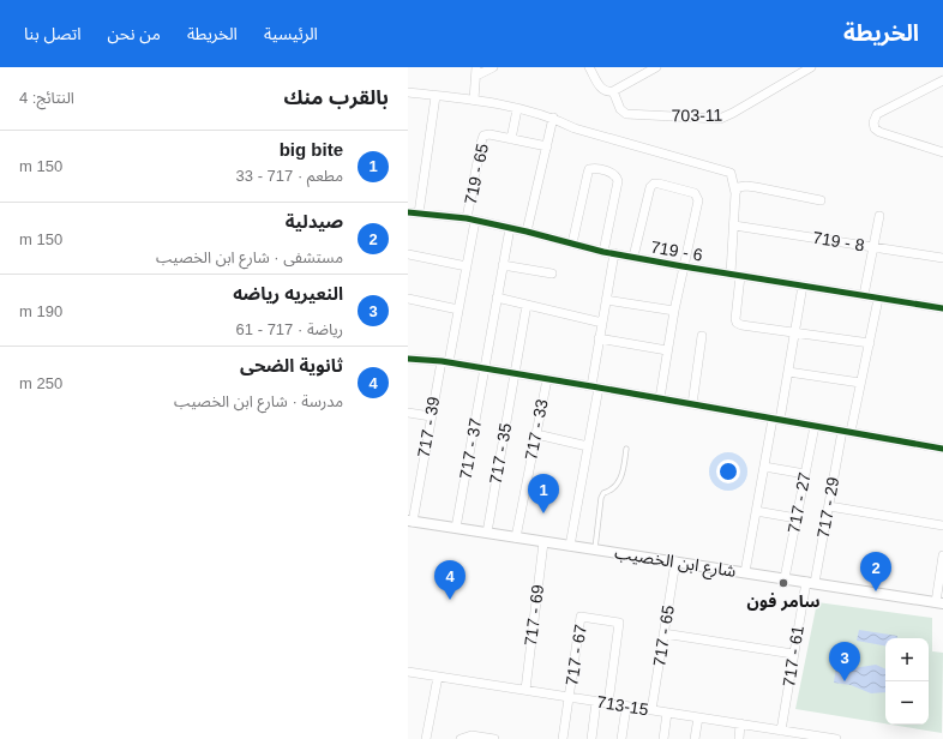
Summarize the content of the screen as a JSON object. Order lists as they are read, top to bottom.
{
  "streets": {
    "street": [
      "703-11",
      "719 - 65",
      "719 - 8",
      "719 - 6",
      "717 - 39",
      "717 - 33",
      "717 - 37",
      "717 - 35",
      "717 - 27",
      "717 - 29",
      "شارع ابن الخصيب",
      "717 - 69",
      "717 - 65",
      "717 - 67",
      "717 - 61",
      "713-15"
    ]
  },
  "crossings": [
    ["719 - 65", "719 - 6"],
    ["719 - 65", "717 - 39"],
    ["719 - 6", "717 - 39"],
    ["719 - 6", "717 - 37"],
    ["719 - 6", "717 - 29"],
    ["717 - 39", "شارع ابن الخصيب"],
    ["717 - 33", "شارع ابن الخصيب"],
    ["717 - 37", "شارع ابن الخصيب"],
    ["717 - 35", "شارع ابن الخصيب"],
    ["717 - 27", "شارع ابن الخصيب"],
    ["717 - 29", "شارع ابن الخصيب"],
    ["717 - 29", "717 - 61"],
    ["شارع ابن الخصيب", "717 - 69"],
    ["شارع ابن الخصيب", "717 - 65"],
    ["شارع ابن الخصيب", "717 - 61"],
    ["717 - 69", "713-15"],
    ["717 - 65", "713-15"],
    ["717 - 67", "713-15"],
    ["717 - 61", "713-15"]
  ],
  "places": ["سامر فون"],
  "page": {
    "header": "الخريطة",
    "nav": [
      "الرئيسية",
      "الخريطة",
      "من نحن",
      "اتصل بنا"
    ],
    "heading": ["بالقرب منك", "النتائج: 4"],
    "list": [
      {
        "mark": "1",
        "name": "big bite",
        "note": "مطعم · 717 - 33",
        "value": "150 m"
      },
      {
        "mark": "2",
        "name": "صيدلية",
        "note": "مستشفى · شارع ابن الخصيب",
        "value": "150 m"
      },
      {
        "mark": "3",
        "name": "النعيريه رياضه",
        "note": "رياضة · 717 - 61",
        "value": "190 m"
      },
      {
        "mark": "4",
        "name": "ثانوية الضحى",
        "note": "مدرسة · شارع ابن الخصيب",
        "value": "250 m"
      }
    ],
    "pins": [
      "1",
      "2",
      "4",
      "3"
    ],
    "map_buttons": ["+", "−"]
  }
}
